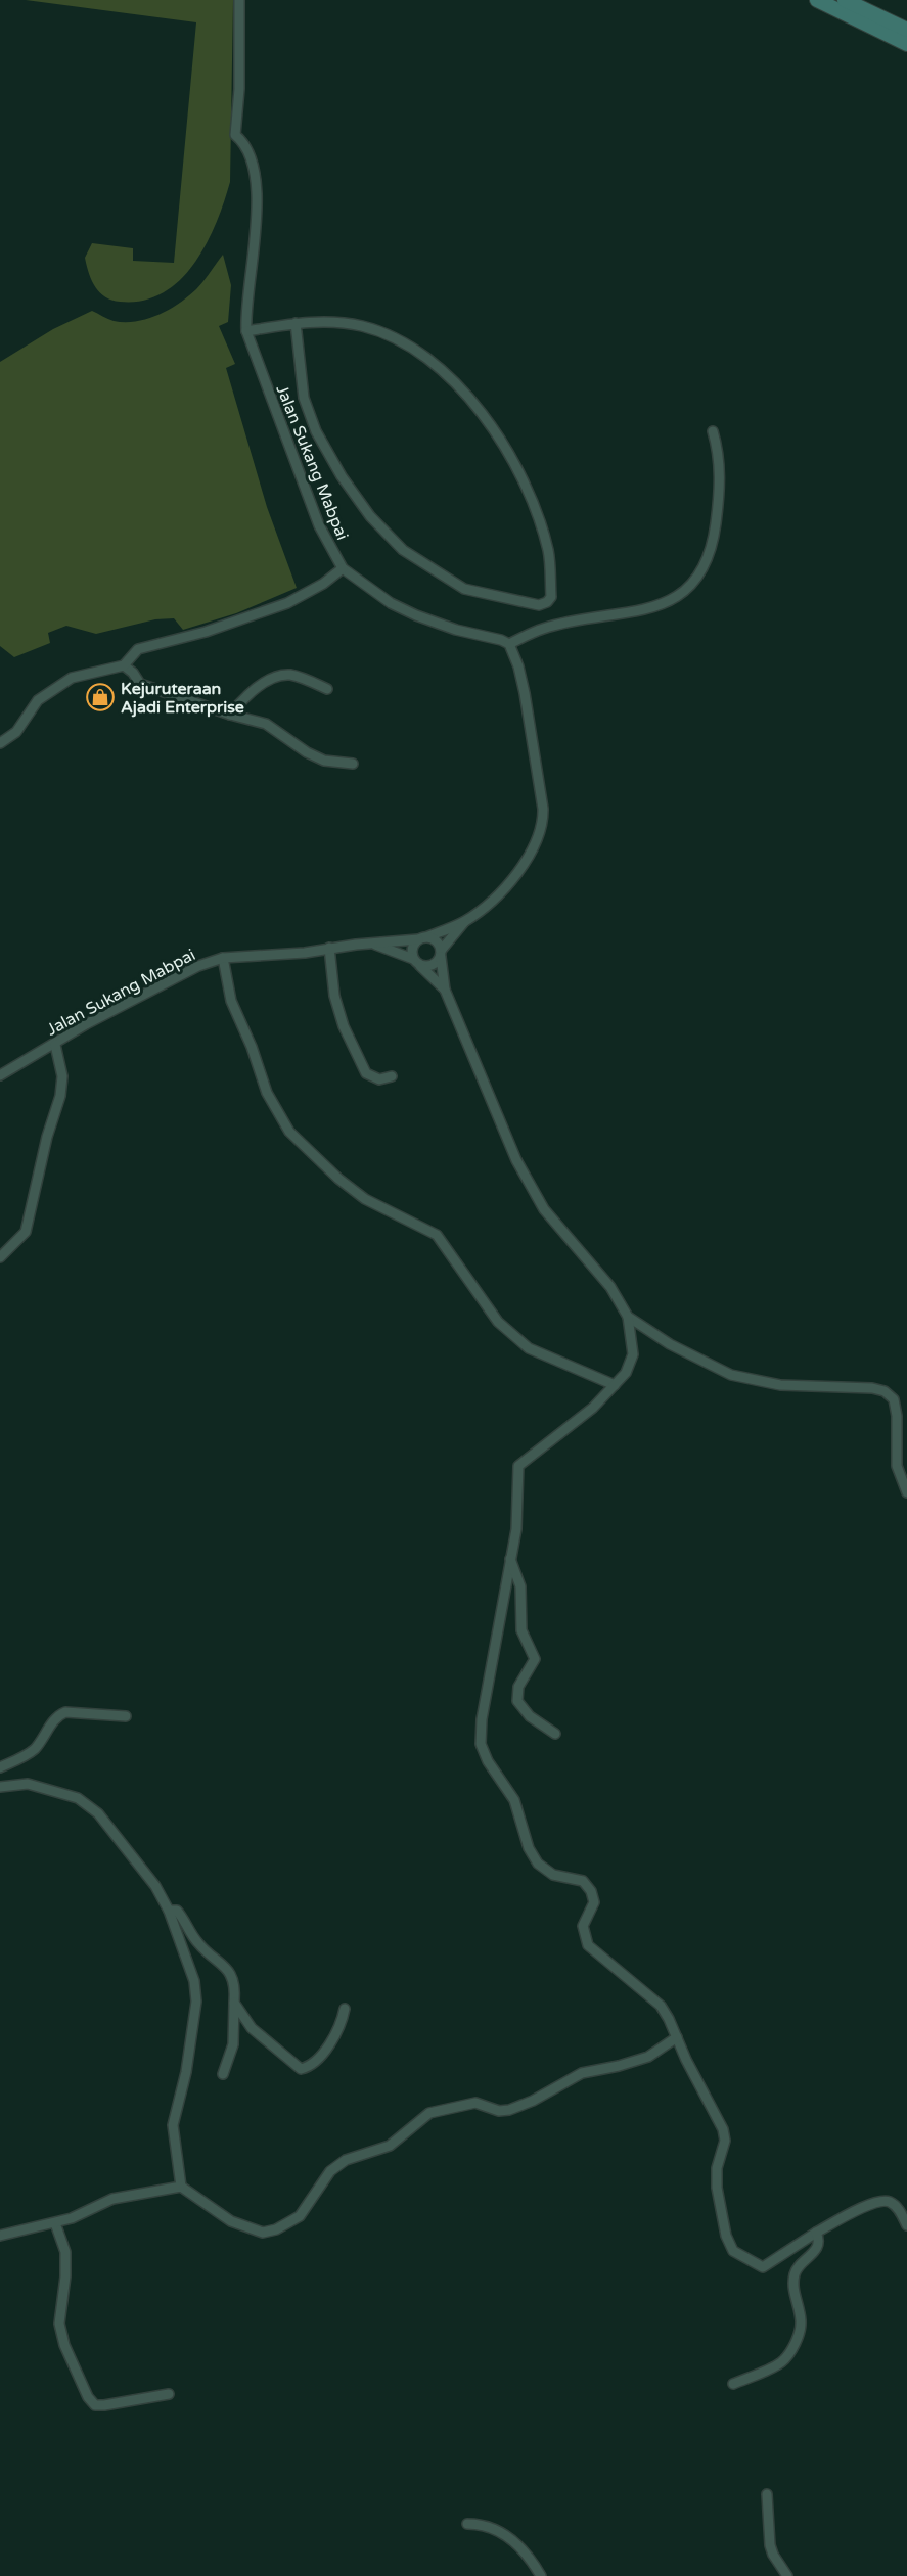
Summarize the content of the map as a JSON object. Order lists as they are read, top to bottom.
{
  "streets": {
    "street": ["Jalan Sukang Mabpai"]
  },
  "places": {
    "shop": ["Kejuruteraan Ajadi Enterprise"]
  }
}
